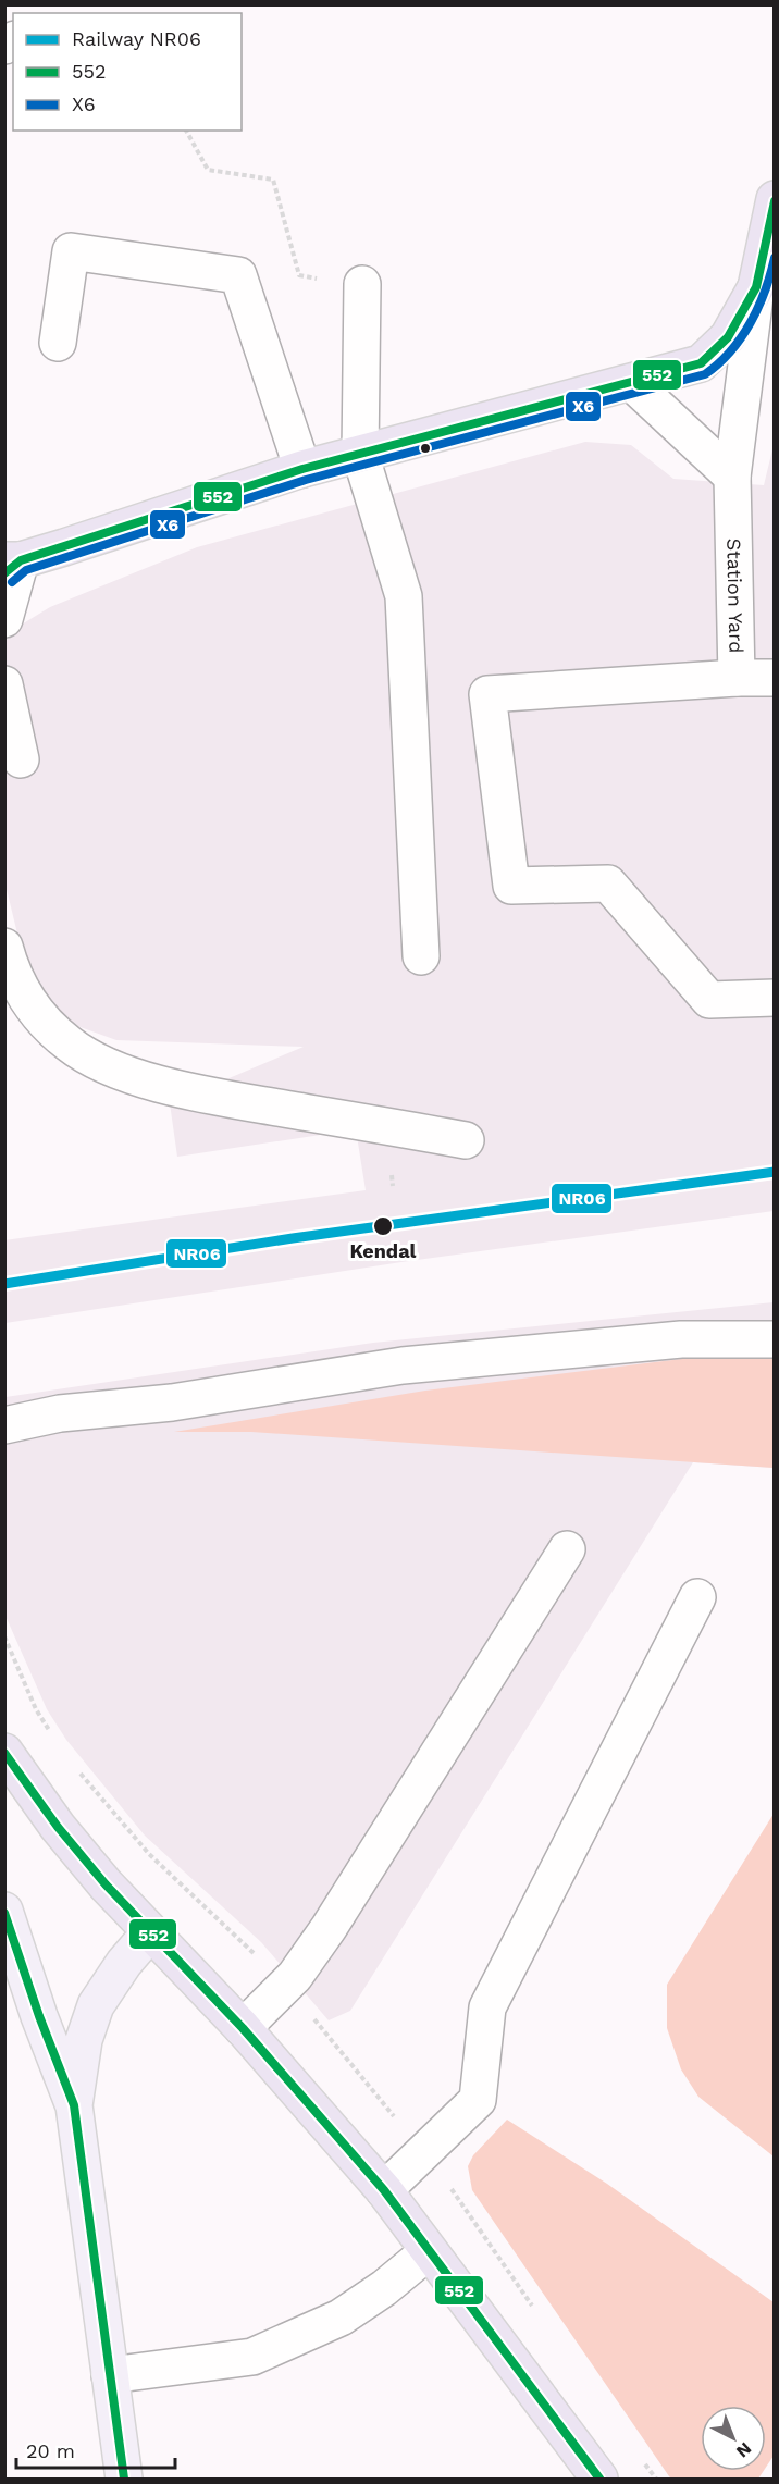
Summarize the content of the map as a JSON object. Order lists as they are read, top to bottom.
{
  "streets": {
    "lane": ["Station Yard"]
  },
  "places": ["Kendal"],
  "lines": ["transit line 552", "transit line X6", "rail line NR06"],
  "legend": ["Railway NR06", "552", "X6"],
  "scale_bar": "20 m",
  "north": "bottom right"
}
